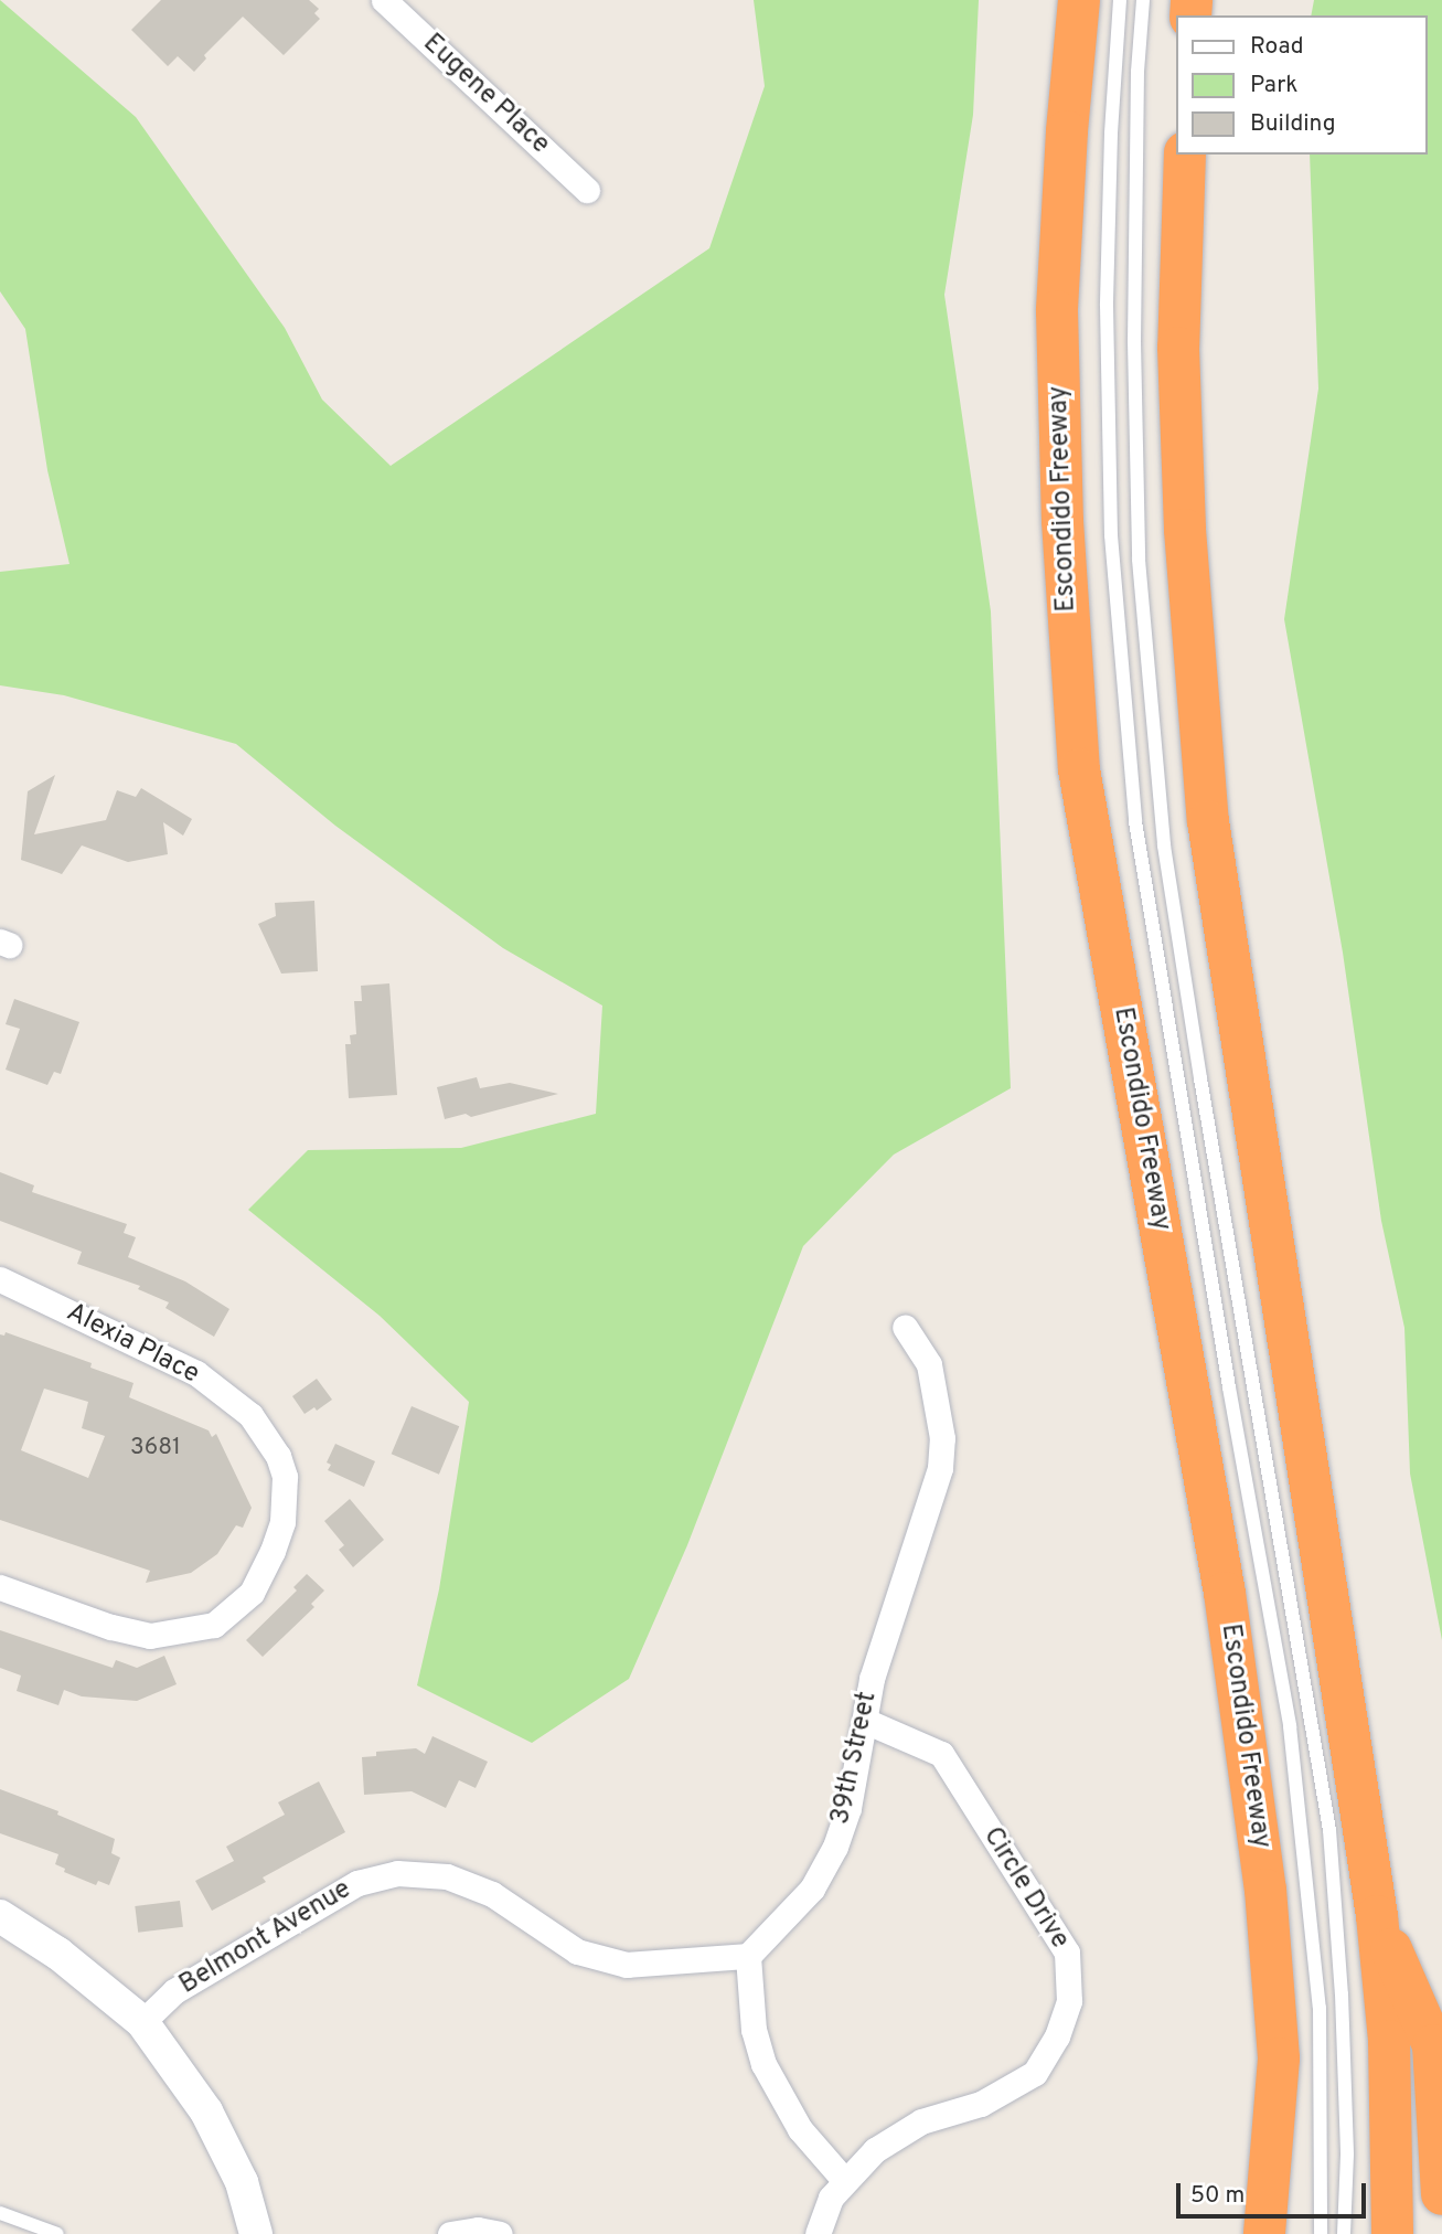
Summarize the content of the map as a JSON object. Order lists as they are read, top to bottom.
{
  "streets": {
    "highway": ["Escondido Freeway"],
    "street": [
      "Eugene Place",
      "Alexia Place",
      "39th Street",
      "Circle Drive",
      "Belmont Avenue"
    ]
  },
  "crossings": [
    ["39th Street", "Circle Drive"],
    ["39th Street", "Belmont Avenue"]
  ],
  "house_numbers": ["3681"],
  "legend": ["Road", "Park", "Building"],
  "scale_bar": "50 m"
}
